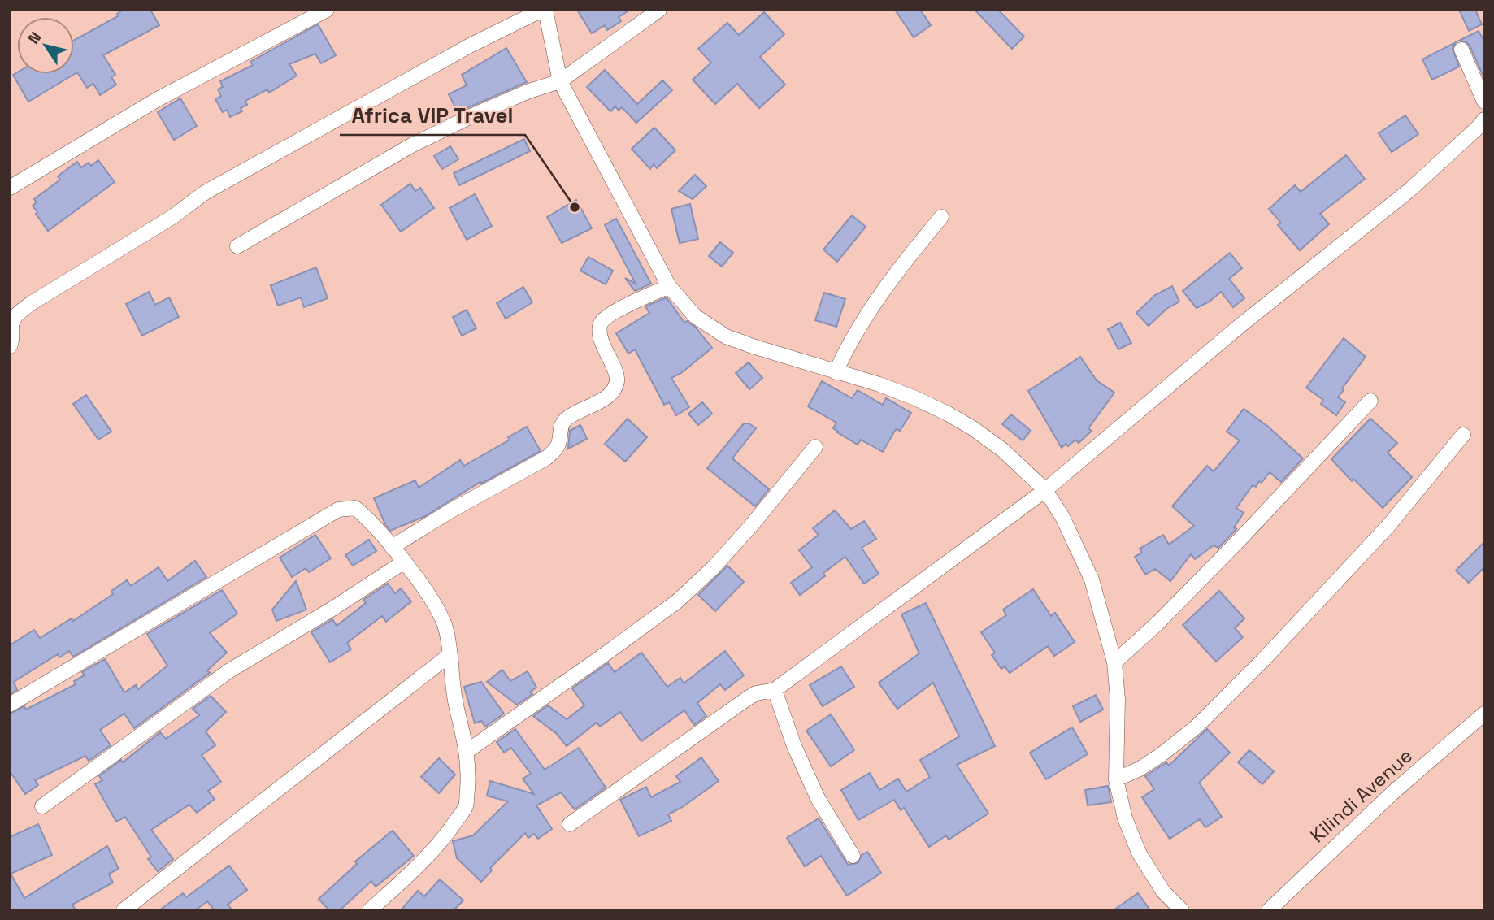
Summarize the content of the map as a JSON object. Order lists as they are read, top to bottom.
{
  "streets": {
    "street": ["Kilindi Avenue"]
  },
  "places": ["Africa VIP Travel"],
  "north": "top left"
}
